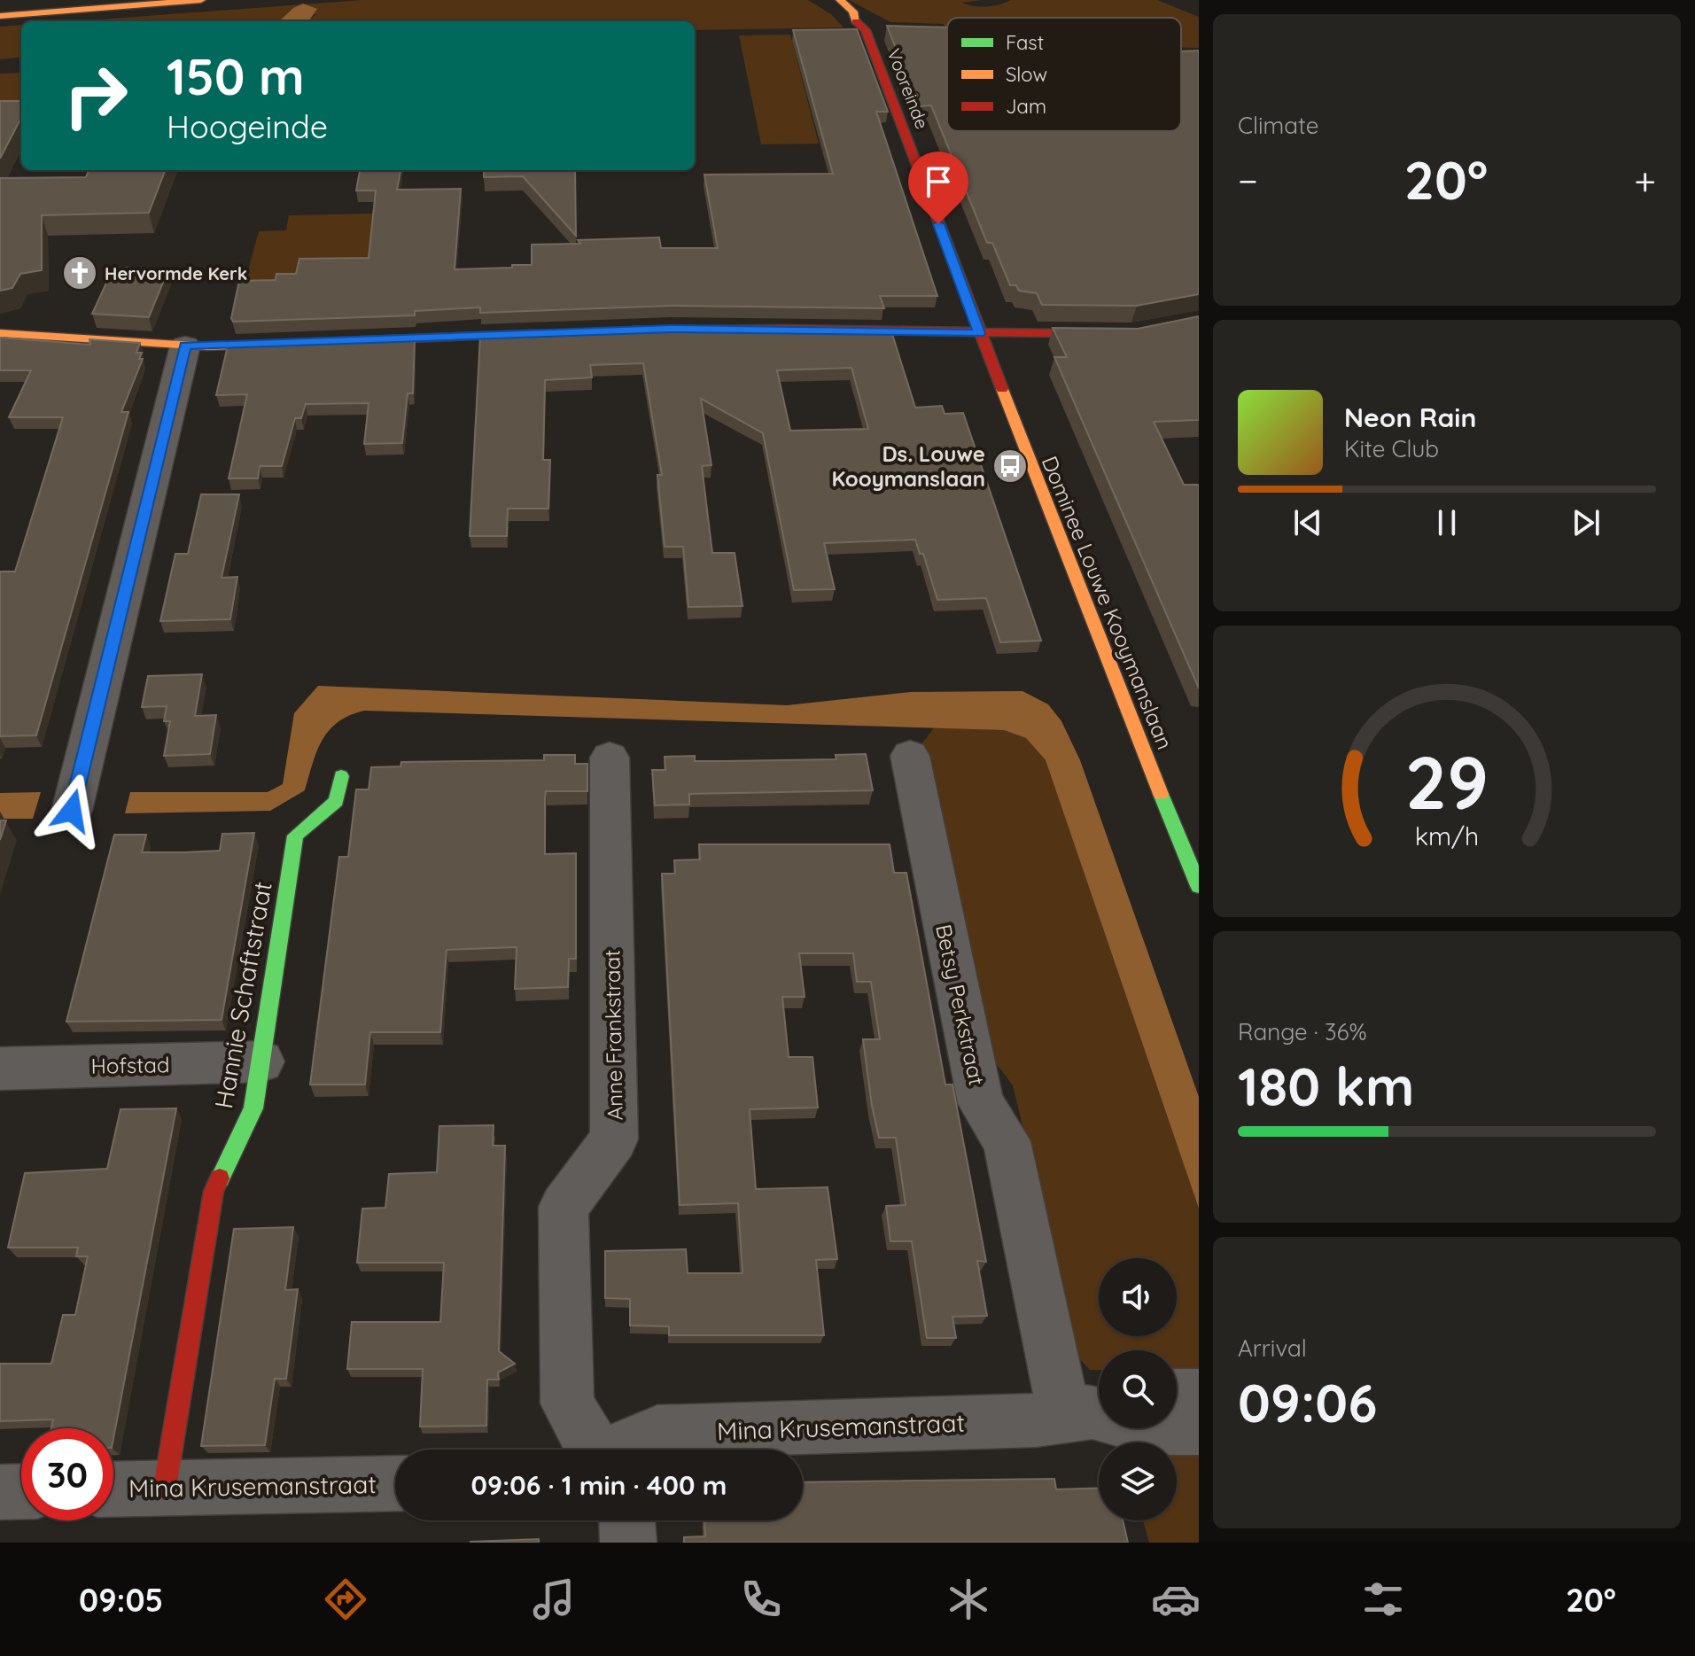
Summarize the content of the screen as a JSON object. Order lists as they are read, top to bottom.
{
  "streets": {
    "main road": ["Vooreinde", "Dominee Louwe Kooymanslaan", "Hannie Schaftstraat"],
    "street": [
      "Betsy Perkstraat",
      "Anne Frankstraat",
      "Hofstad",
      "Mina Krusemanstraat"
    ]
  },
  "crossings": [
    ["Vooreinde", "Dominee Louwe Kooymanslaan"],
    ["Hannie Schaftstraat", "Hofstad"],
    ["Hannie Schaftstraat", "Mina Krusemanstraat"]
  ],
  "places": {
    "church": ["Hervormde Kerk"],
    "bus stop": ["Ds. Louwe Kooymanslaan"]
  },
  "legend": ["Fast", "Slow", "Jam"],
  "page": {
    "tile": [
      "Climate",
      ["Range · 36%", "180 km"],
      ["Arrival", "09:06"]
    ],
    "turn": ["150 m", "Hoogeinde"],
    "heat": ["−", "20°", "+"],
    "song": ["Neon Rain", "Kite Club"],
    "limit": "30",
    "trip": "09:06 · 1 min · 400 m",
    "tabs": ["09:05", "20°"],
    "gauge": ["29", "km/h"]
  }
}
